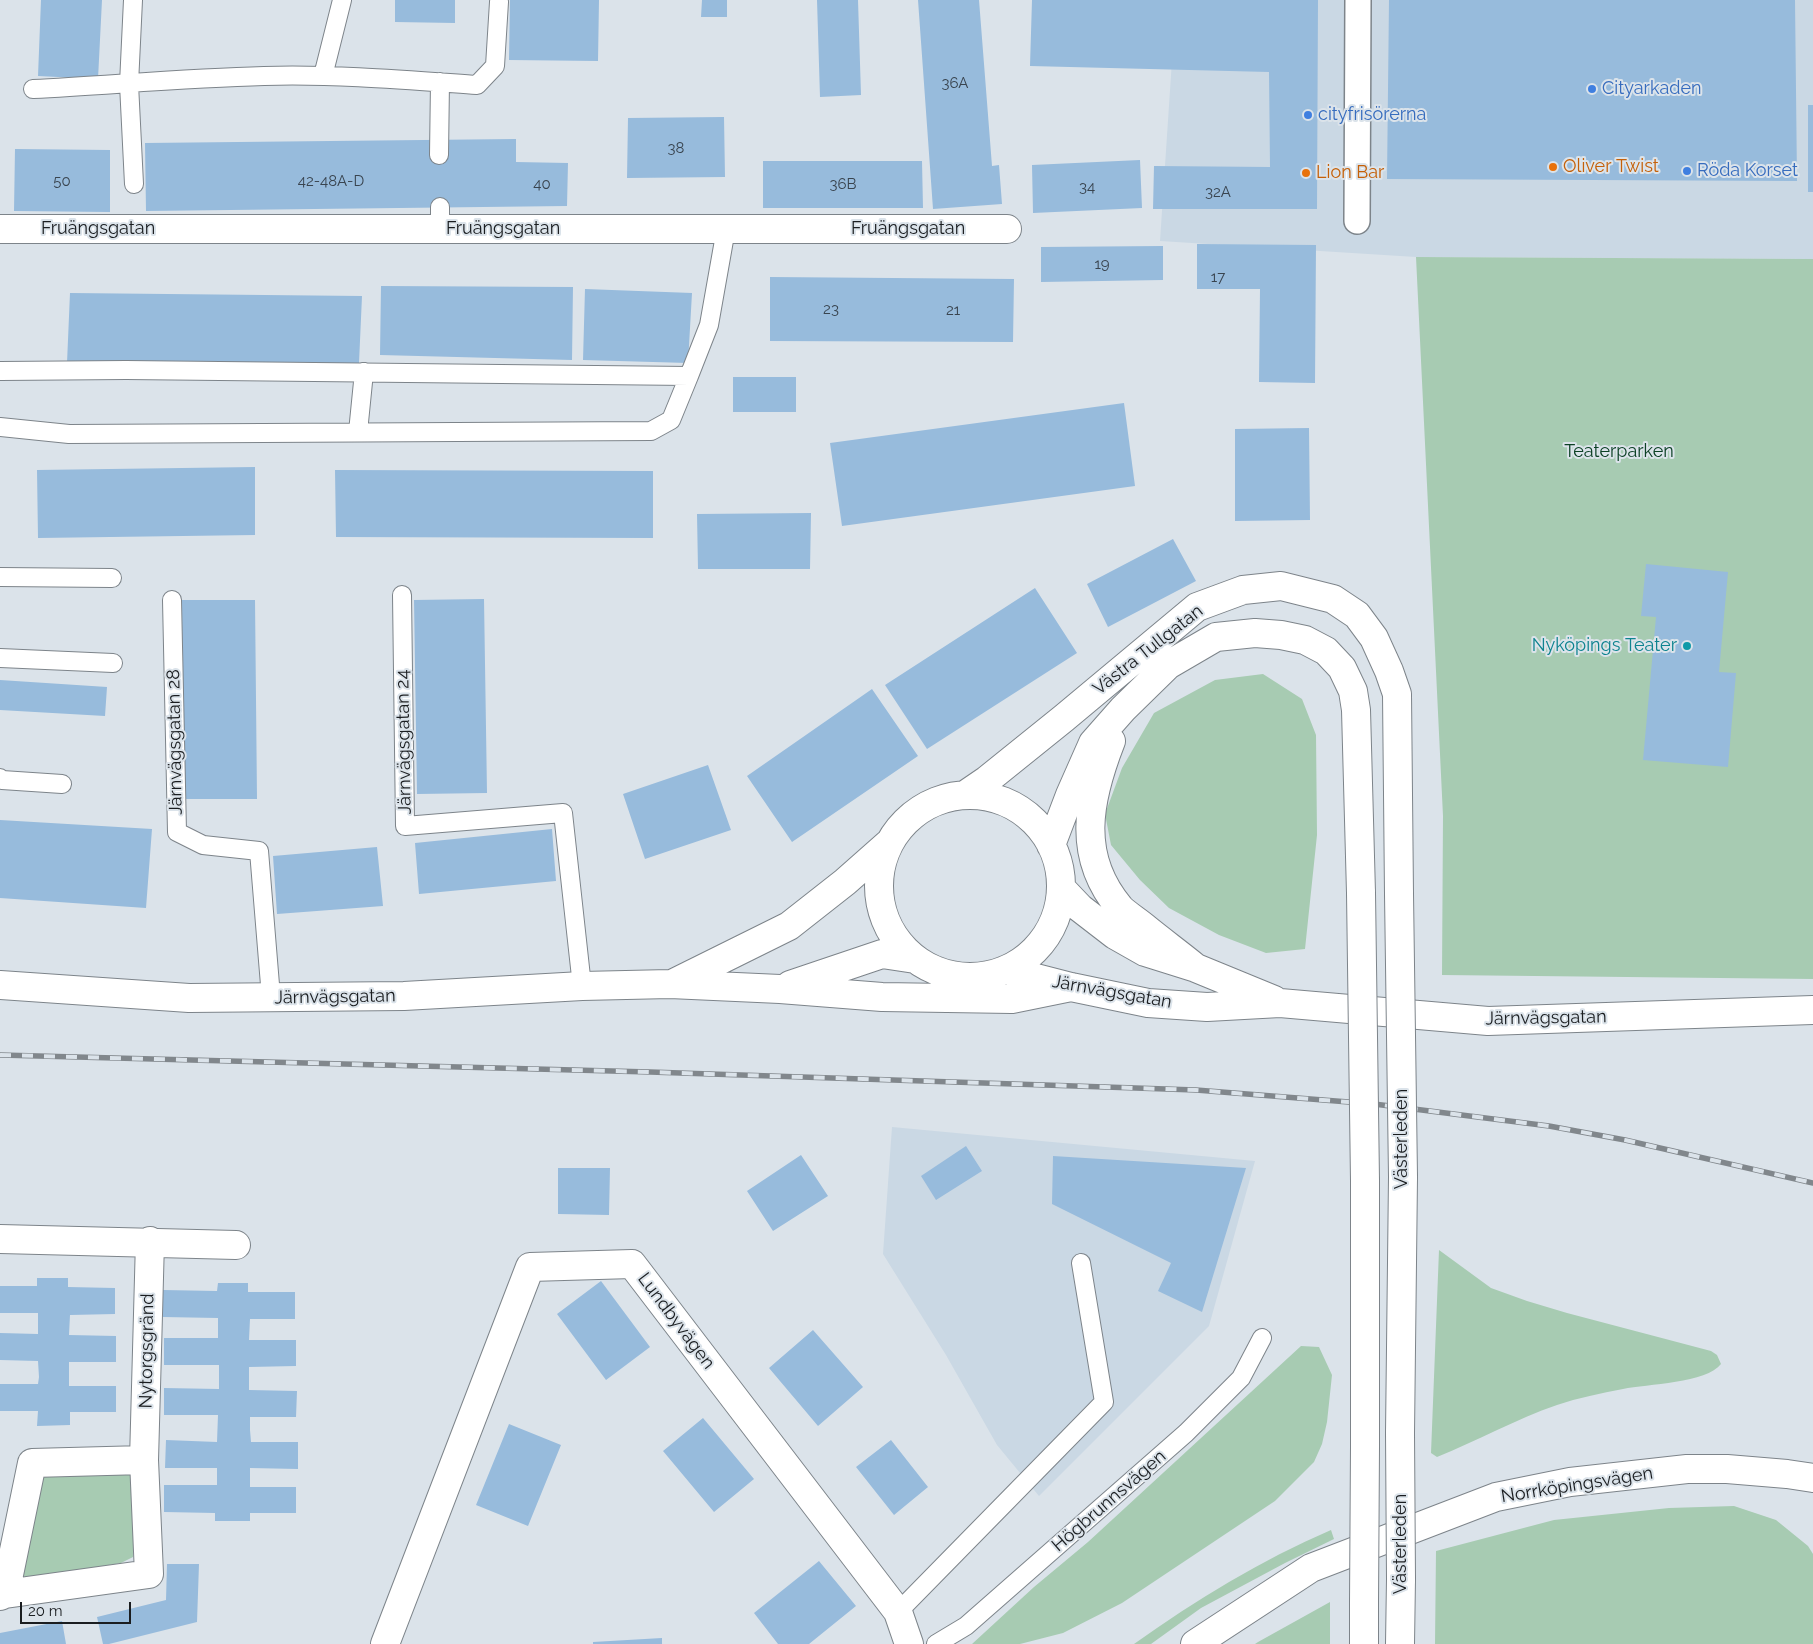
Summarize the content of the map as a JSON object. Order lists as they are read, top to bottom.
{
  "streets": {
    "main road": [
      "Fruängsgatan",
      "Västra Tullgatan",
      "Järnvägsgatan",
      "Västerleden",
      "Lundbyvägen",
      "Nytorgsgränd",
      "Norrköpingsvägen"
    ],
    "lane": ["Järnvägsgatan 28", "Järnvägsgatan 24", "Högbrunnsvägen"]
  },
  "crossings": [
    ["Västra Tullgatan", "Järnvägsgatan"],
    ["Västra Tullgatan", "Västerleden"],
    ["Järnvägsgatan 28", "Järnvägsgatan"],
    ["Järnvägsgatan 24", "Järnvägsgatan"]
  ],
  "parks": ["Teaterparken"],
  "places": [
    "Cityarkaden",
    "cityfrisörerna",
    "Oliver Twist",
    "Röda Korset",
    "Lion Bar",
    "Nyköpings Teater"
  ],
  "house_numbers": [
    "36A",
    "38",
    "50",
    "42-48A-D",
    "40",
    "36B",
    "34",
    "32A",
    "19",
    "17",
    "23",
    "21"
  ],
  "scale_bar": "20 m"
}
